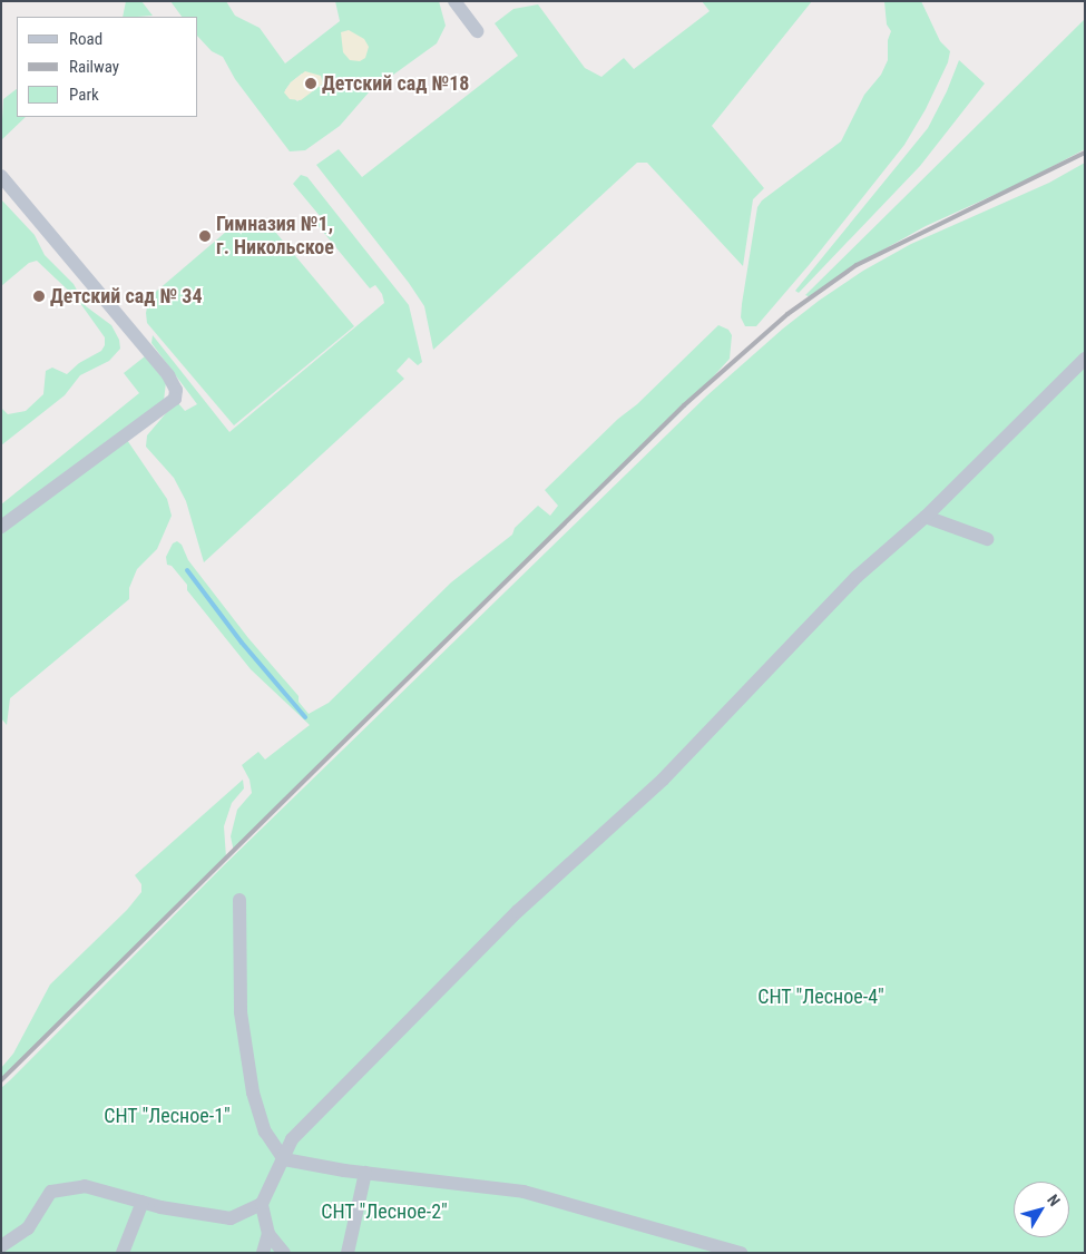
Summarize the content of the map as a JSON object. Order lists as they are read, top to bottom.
{
  "parks": ["СНТ \"Лесное-4\"", "СНТ \"Лесное-1\"", "СНТ \"Лесное-2\""],
  "places": ["Детский сад №18", "Гимназия №1, г. Никольское", "Детский сад № 34"],
  "legend": ["Road", "Railway", "Park"],
  "north": "top right"
}
